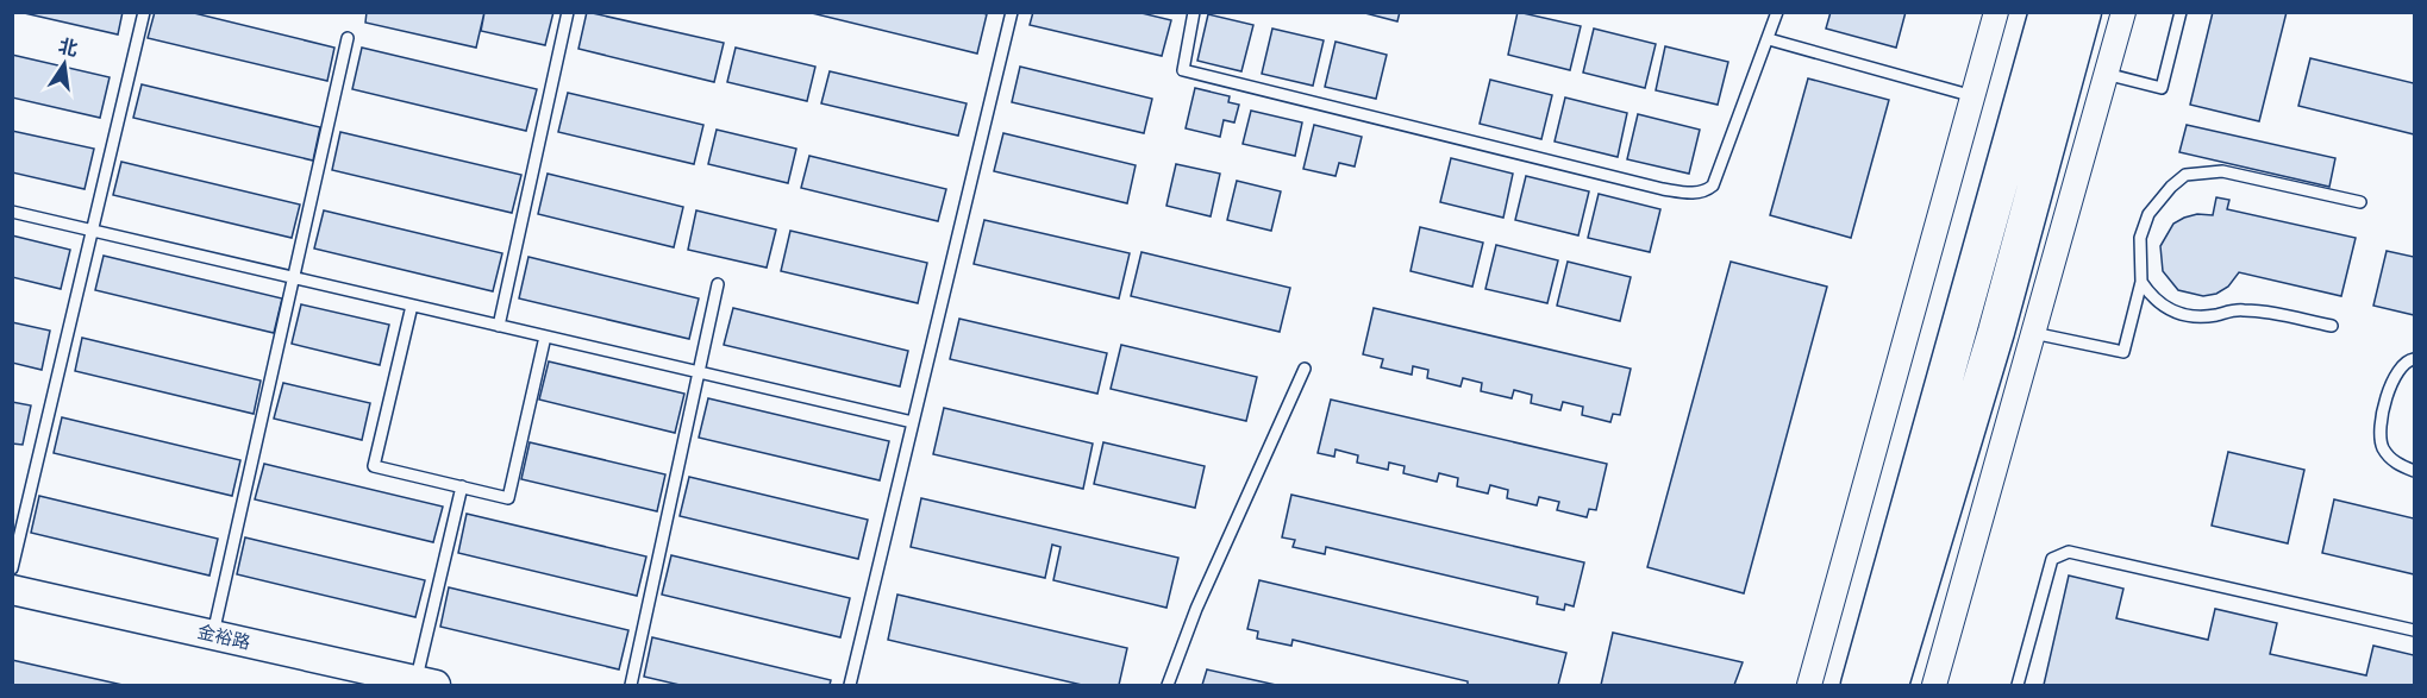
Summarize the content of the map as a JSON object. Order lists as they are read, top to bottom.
{
  "streets": {
    "street": ["金裕路"]
  },
  "north": "top"
}
